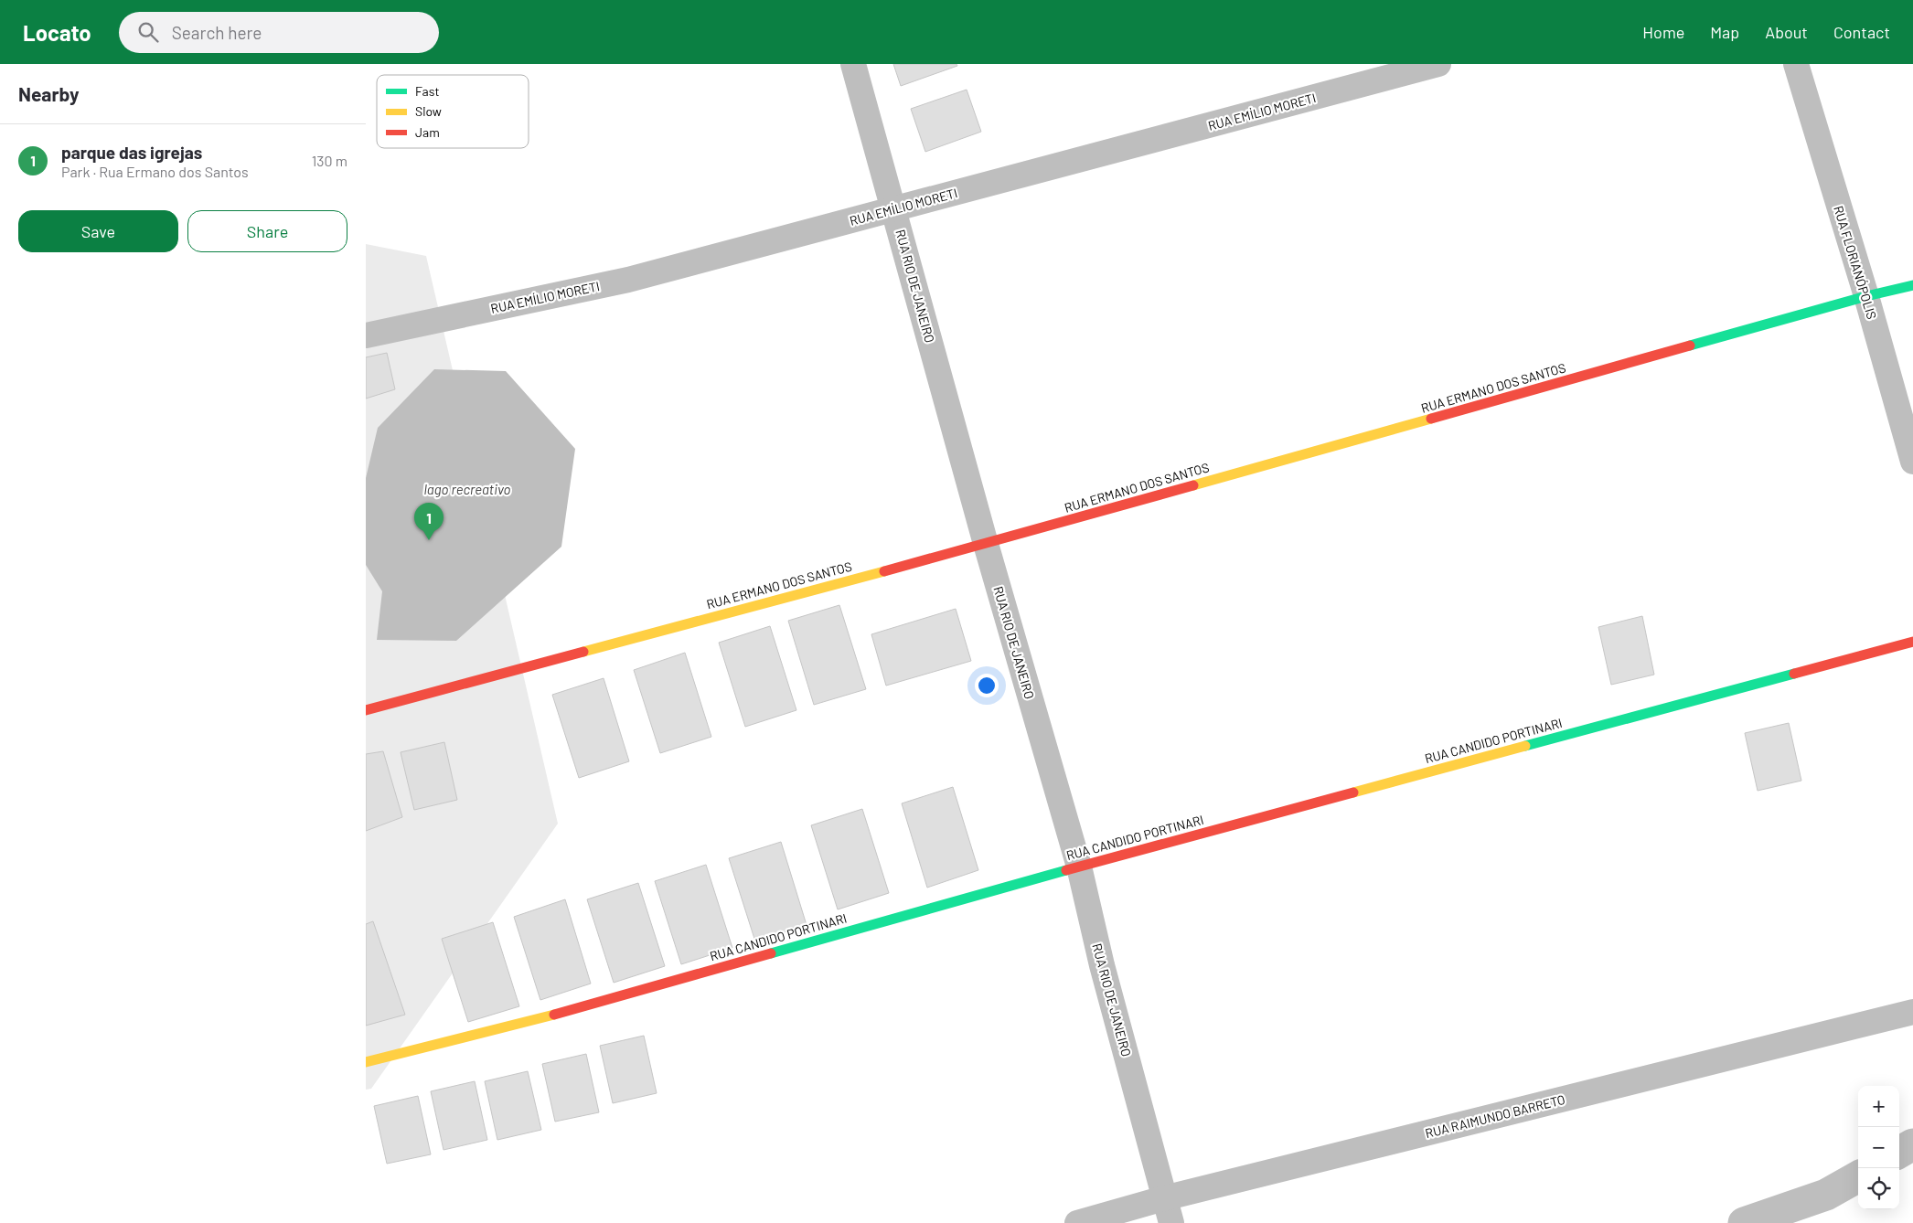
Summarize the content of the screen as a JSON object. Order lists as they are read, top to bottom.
{
  "streets": {
    "street": [
      "RUA EMÍLIO MORETI",
      "RUA FLORIANÓPOLIS",
      "RUA RIO DE JANEIRO",
      "RUA ERMANO DOS SANTOS",
      "RUA CANDIDO PORTINARI",
      "RUA RAIMUNDO BARRETO"
    ]
  },
  "crossings": [
    ["RUA EMÍLIO MORETI", "RUA RIO DE JANEIRO"],
    ["RUA FLORIANÓPOLIS", "RUA ERMANO DOS SANTOS"],
    ["RUA RIO DE JANEIRO", "RUA ERMANO DOS SANTOS"],
    ["RUA RIO DE JANEIRO", "RUA CANDIDO PORTINARI"],
    ["RUA RIO DE JANEIRO", "RUA RAIMUNDO BARRETO"]
  ],
  "water": ["lago recreativo"],
  "legend": ["Fast", "Slow", "Jam"],
  "page": {
    "header": "Locato",
    "search": "Search here",
    "nav": [
      "Home",
      "Map",
      "About",
      "Contact"
    ],
    "heading": "Nearby",
    "list": [
      {
        "mark": "1",
        "name": "parque das igrejas",
        "note": "Park · Rua Ermano dos Santos",
        "value": "130 m"
      }
    ],
    "buttons": ["Save", "Share"],
    "pins": "1",
    "map_buttons": ["+", "−"]
  }
}
